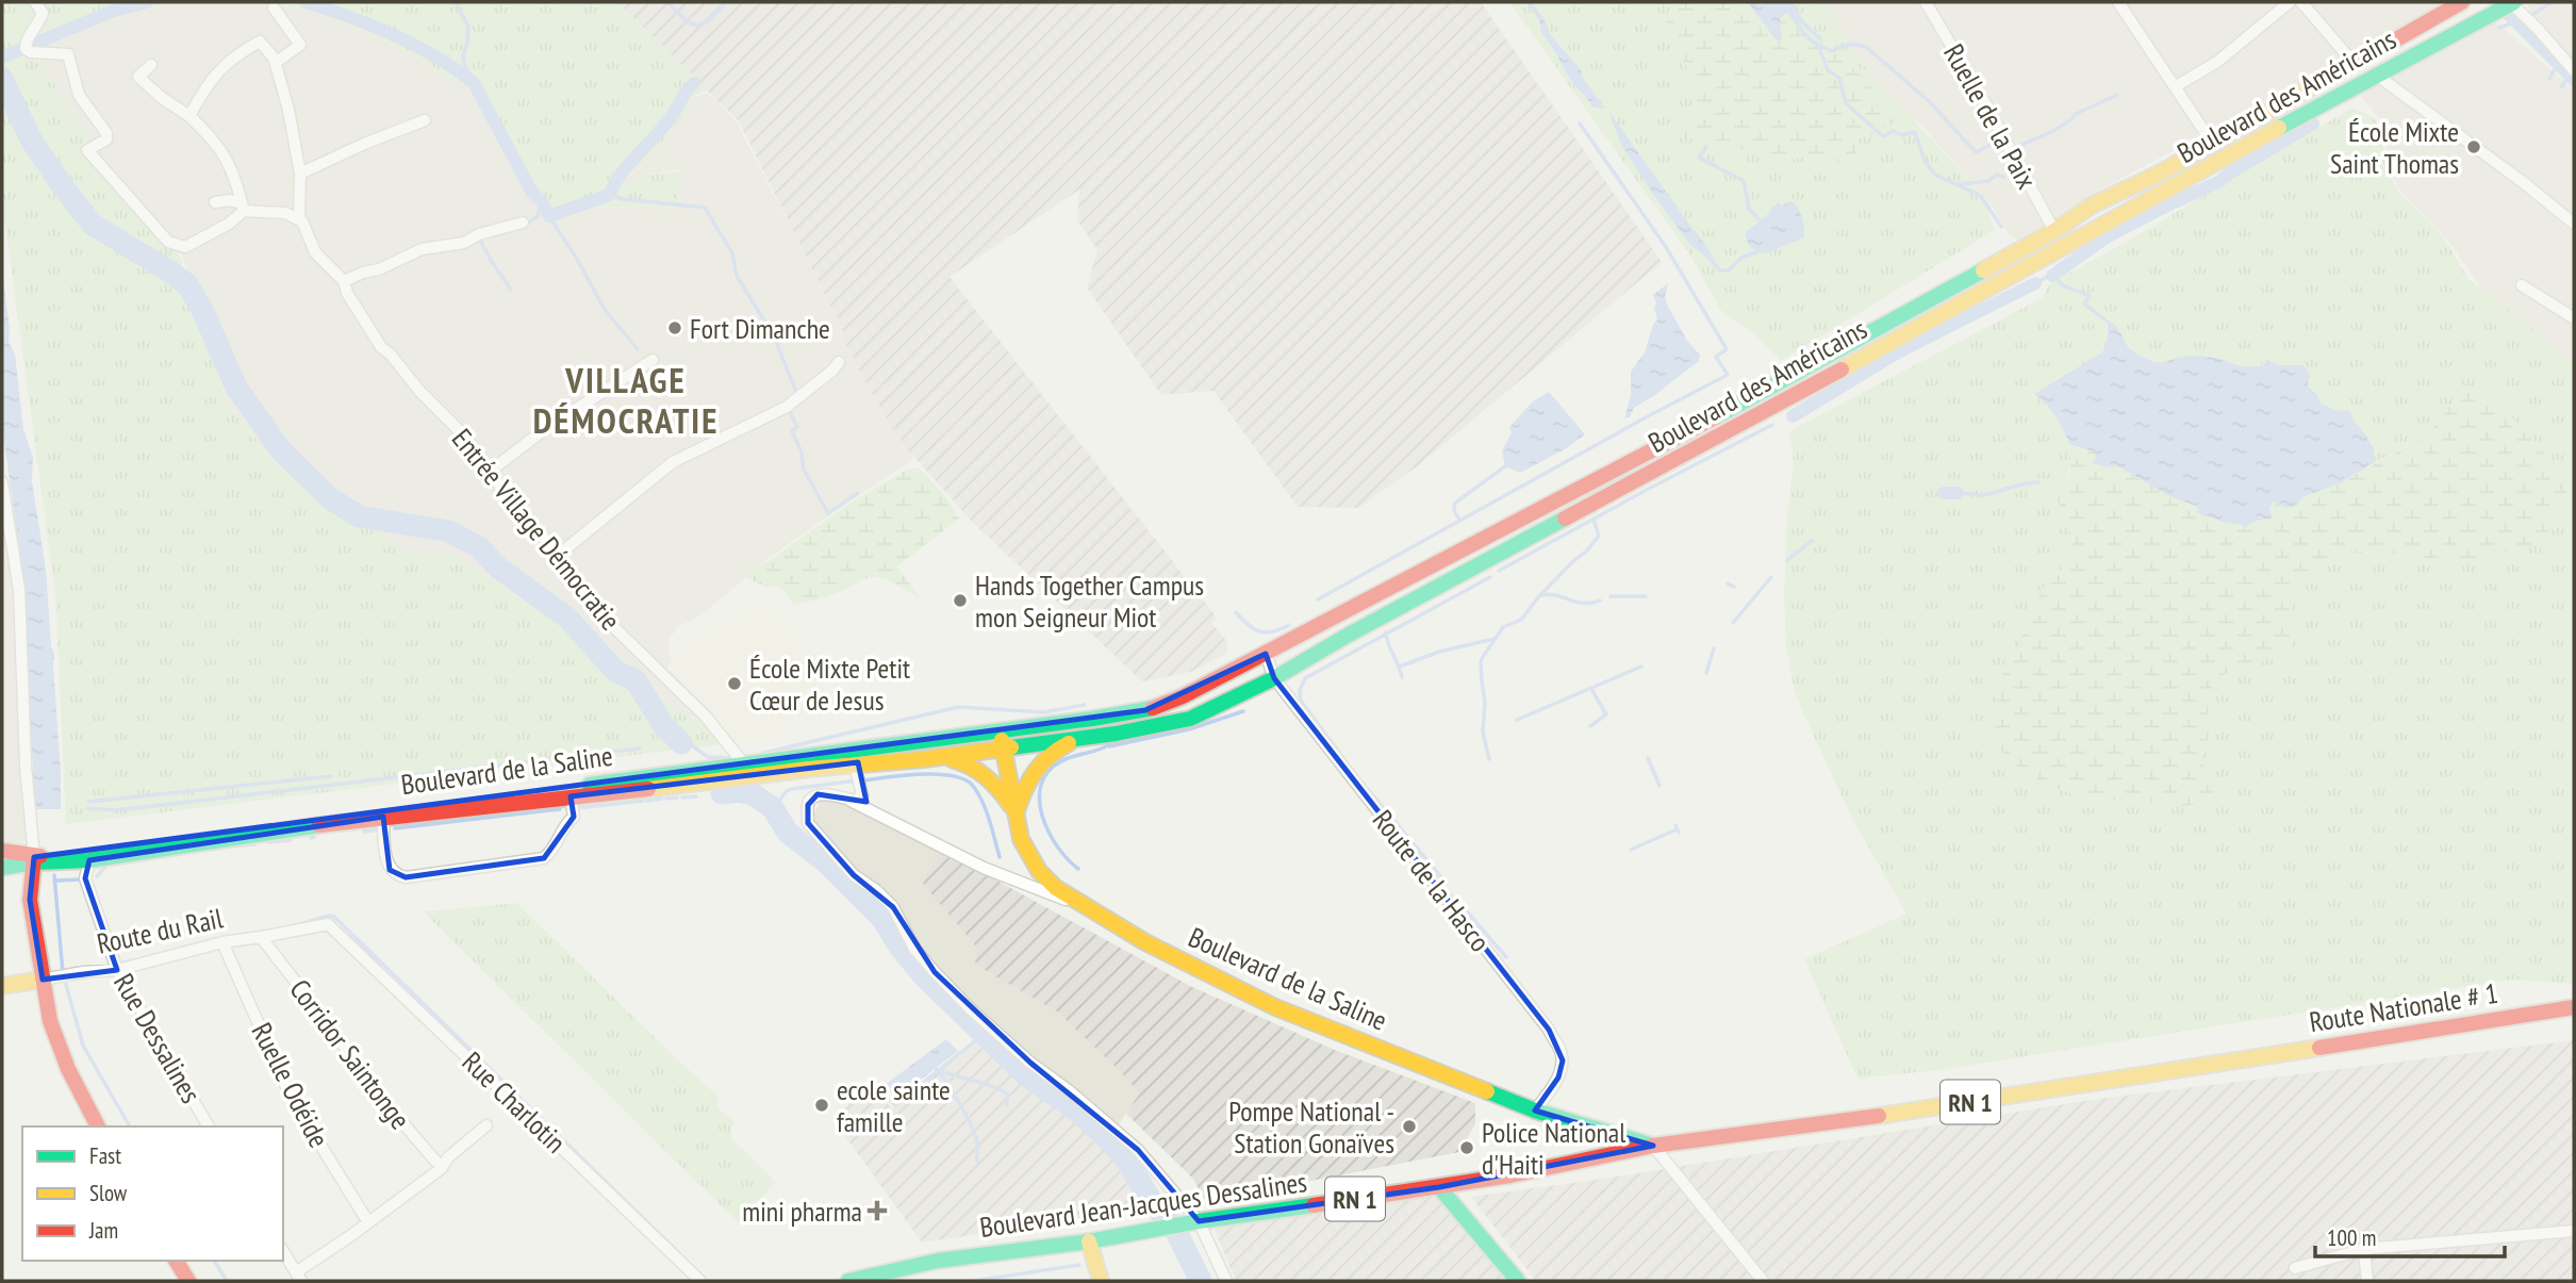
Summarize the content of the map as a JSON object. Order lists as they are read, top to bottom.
{
  "streets": {
    "main road": [
      "Boulevard des Américains",
      "Boulevard de la Saline",
      "Route du Rail",
      "Route Nationale # 1",
      "RN 1",
      "Boulevard Jean-Jacques Dessalines"
    ],
    "street": [
      "Ruelle de la Paix",
      "Entrée Village Démocratie",
      "Route de la Hasco",
      "Rue Dessalines",
      "Corridor Saintonge",
      "Ruelle Odéide",
      "Rue Charlotin"
    ]
  },
  "crossings": [
    ["Boulevard des Américains", "Ruelle de la Paix"],
    ["Boulevard des Américains", "Boulevard de la Saline"],
    ["Boulevard des Américains", "Route de la Hasco"],
    ["Entrée Village Démocratie", "Boulevard de la Saline"],
    ["Boulevard de la Saline", "Route de la Hasco"],
    ["Boulevard de la Saline", "Rue Dessalines"],
    ["Boulevard de la Saline", "Boulevard Jean-Jacques Dessalines"],
    ["Route du Rail", "Rue Dessalines"],
    ["Route du Rail", "Corridor Saintonge"],
    ["Route du Rail", "Ruelle Odéide"],
    ["Route du Rail", "Rue Charlotin"],
    ["Route Nationale # 1", "Boulevard Jean-Jacques Dessalines"]
  ],
  "districts": ["VILLAGE DÉMOCRATIE"],
  "places": {
    "other": [
      "École Mixte Saint Thomas",
      "Fort Dimanche",
      "Hands Together Campus mon Seigneur Miot",
      "École Mixte Petit Cœur de Jesus",
      "ecole sainte famille",
      "Pompe National - Station Gonaïves",
      "Police National d'Haiti"
    ],
    "health": ["mini pharma"]
  },
  "legend": ["Fast", "Slow", "Jam"],
  "scale_bar": "100 m"
}
